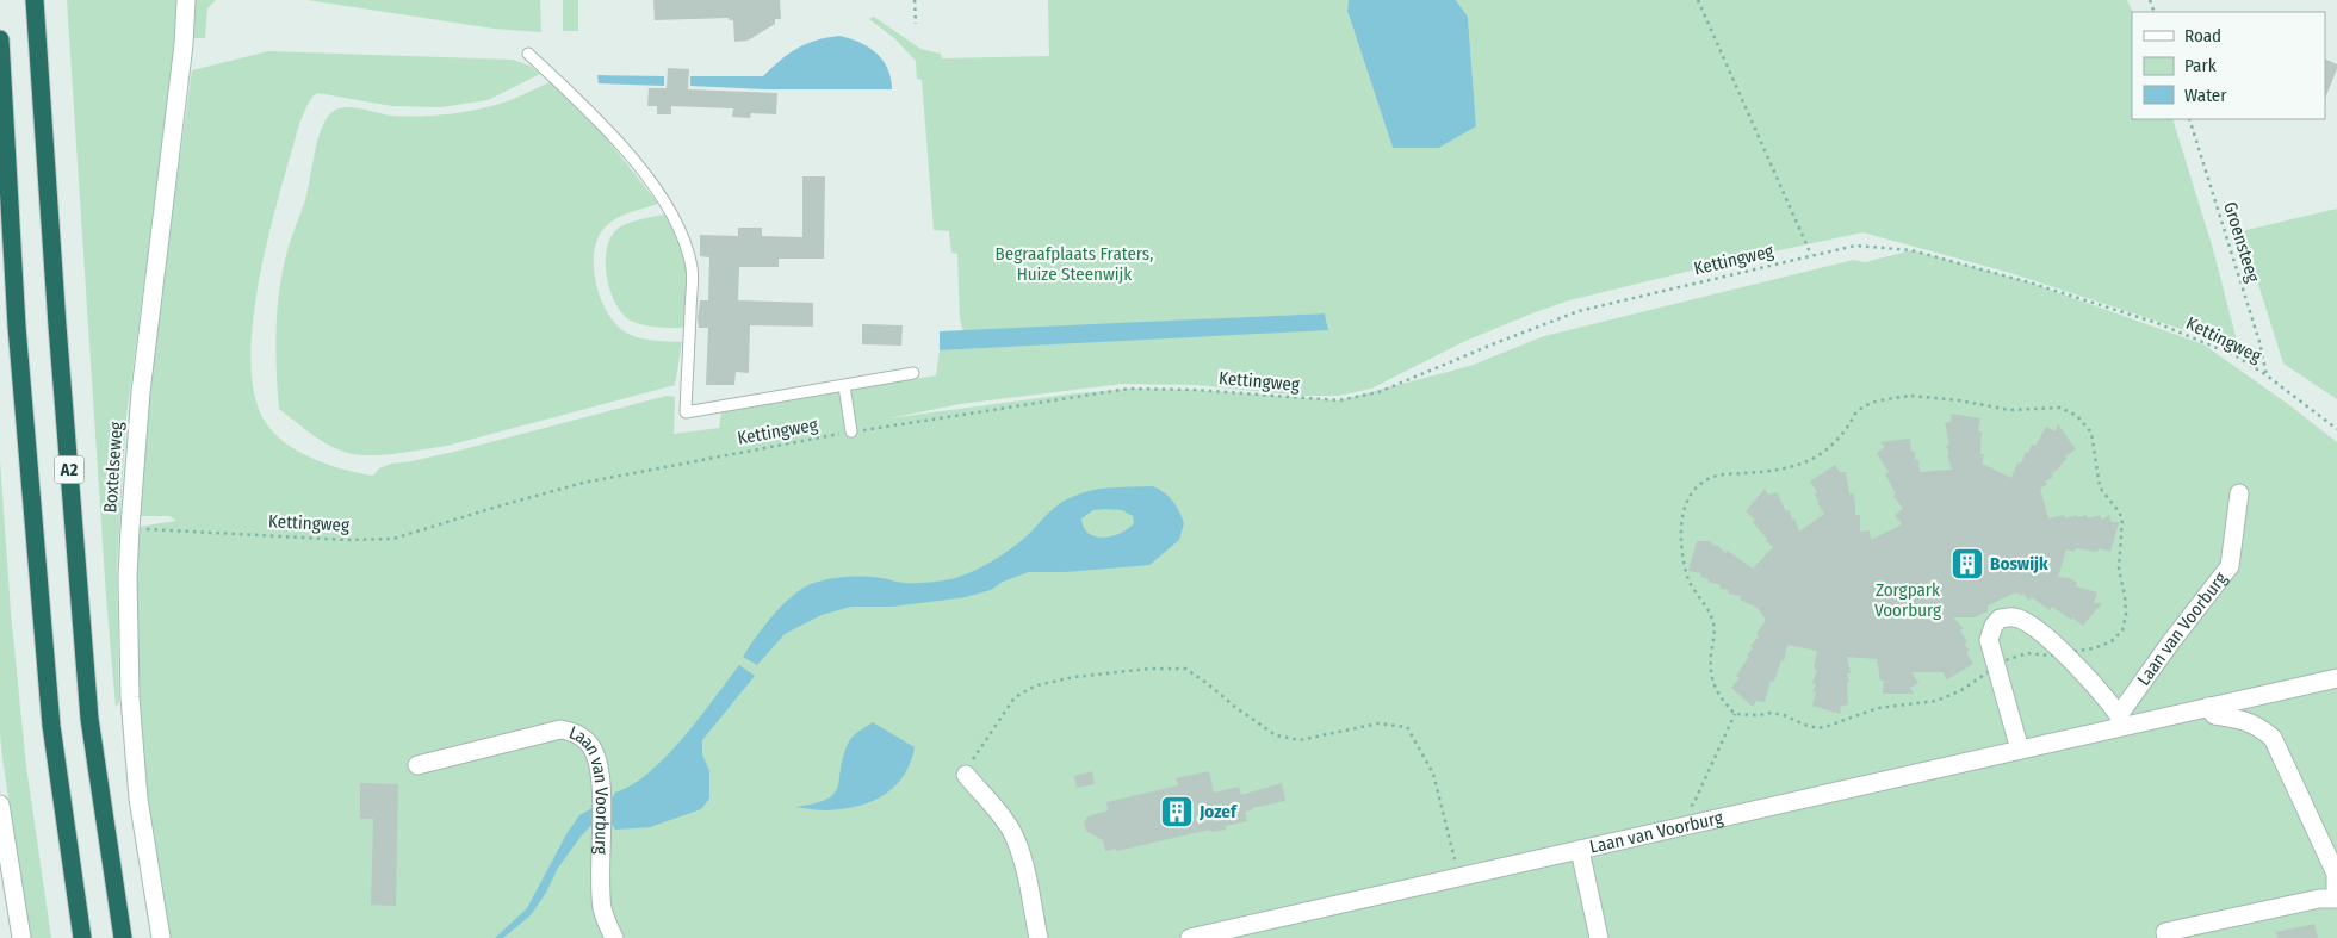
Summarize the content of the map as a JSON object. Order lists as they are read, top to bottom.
{
  "streets": {
    "highway": ["Boxtelseweg", "A2"],
    "street": ["Laan van Voorburg"],
    "path": ["Groensteeg", "Kettingweg"]
  },
  "crossings": [
    ["Groensteeg", "Kettingweg"],
    ["Kettingweg", "Boxtelseweg"]
  ],
  "parks": ["Begraafplaats Fraters, Huize Steenwijk", "Zorgpark Voorburg"],
  "places": {
    "building": ["Boswijk", "Jozef"]
  },
  "legend": ["Road", "Park", "Water"]
}
